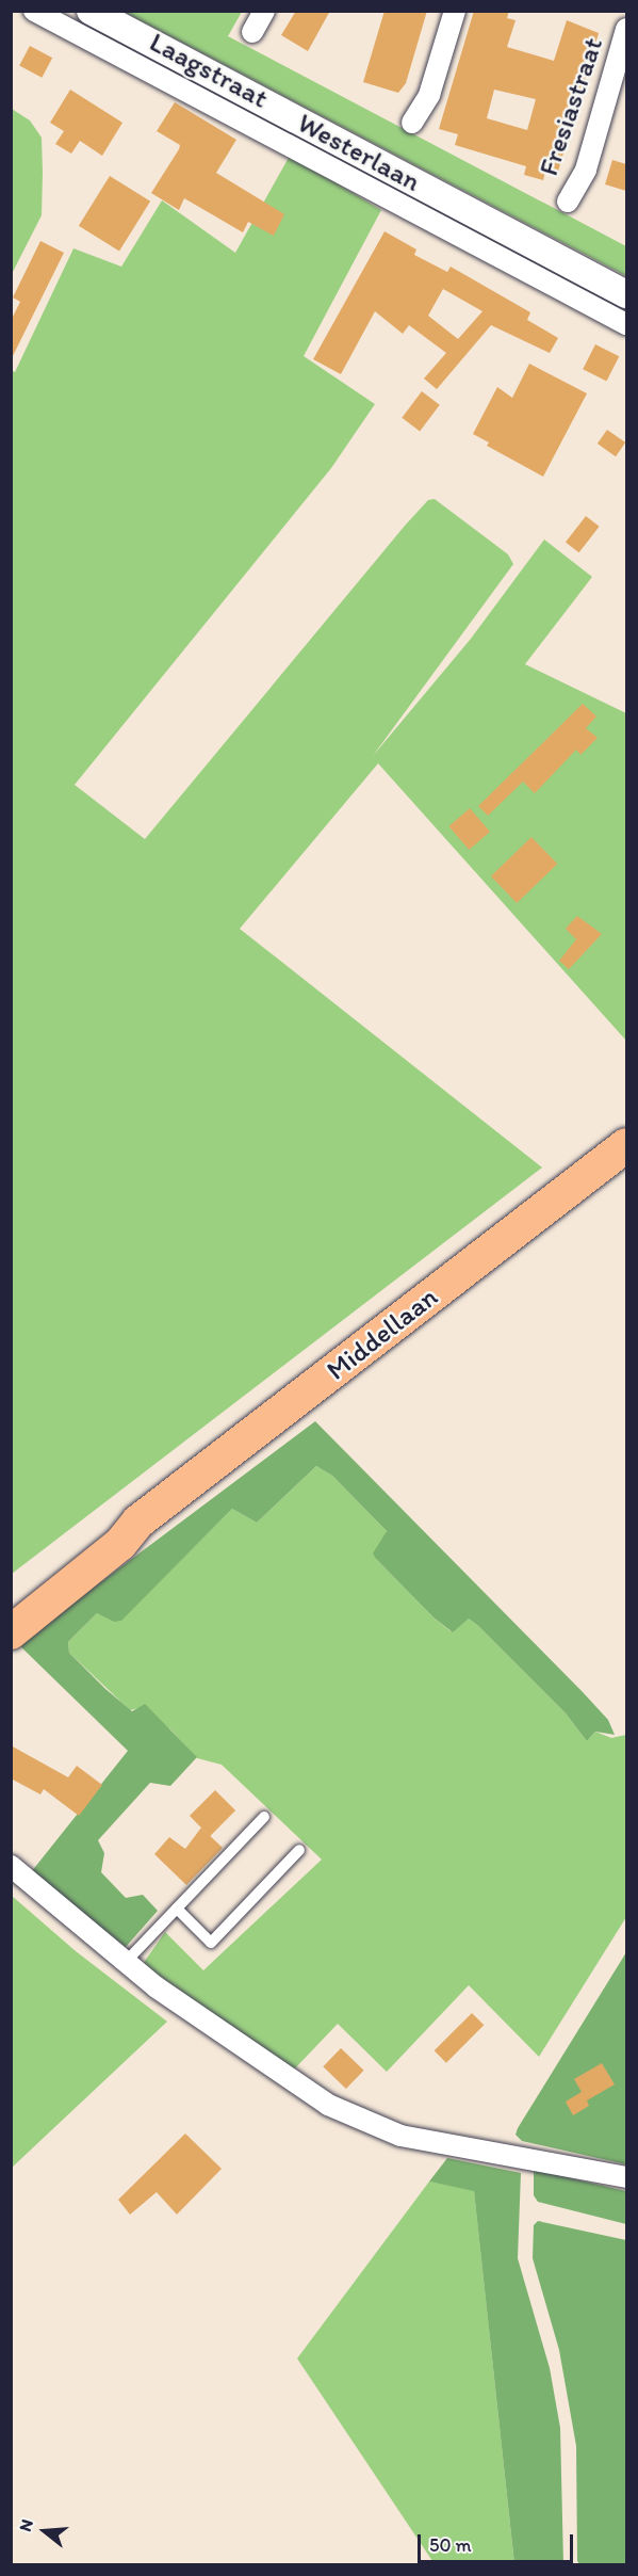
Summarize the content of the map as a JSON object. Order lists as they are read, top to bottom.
{
  "streets": {
    "main road": ["Middellaan"],
    "street": ["Laagstraat", "Fresiastraat", "Westerlaan"]
  },
  "scale_bar": "50 m",
  "north": "left"
}
